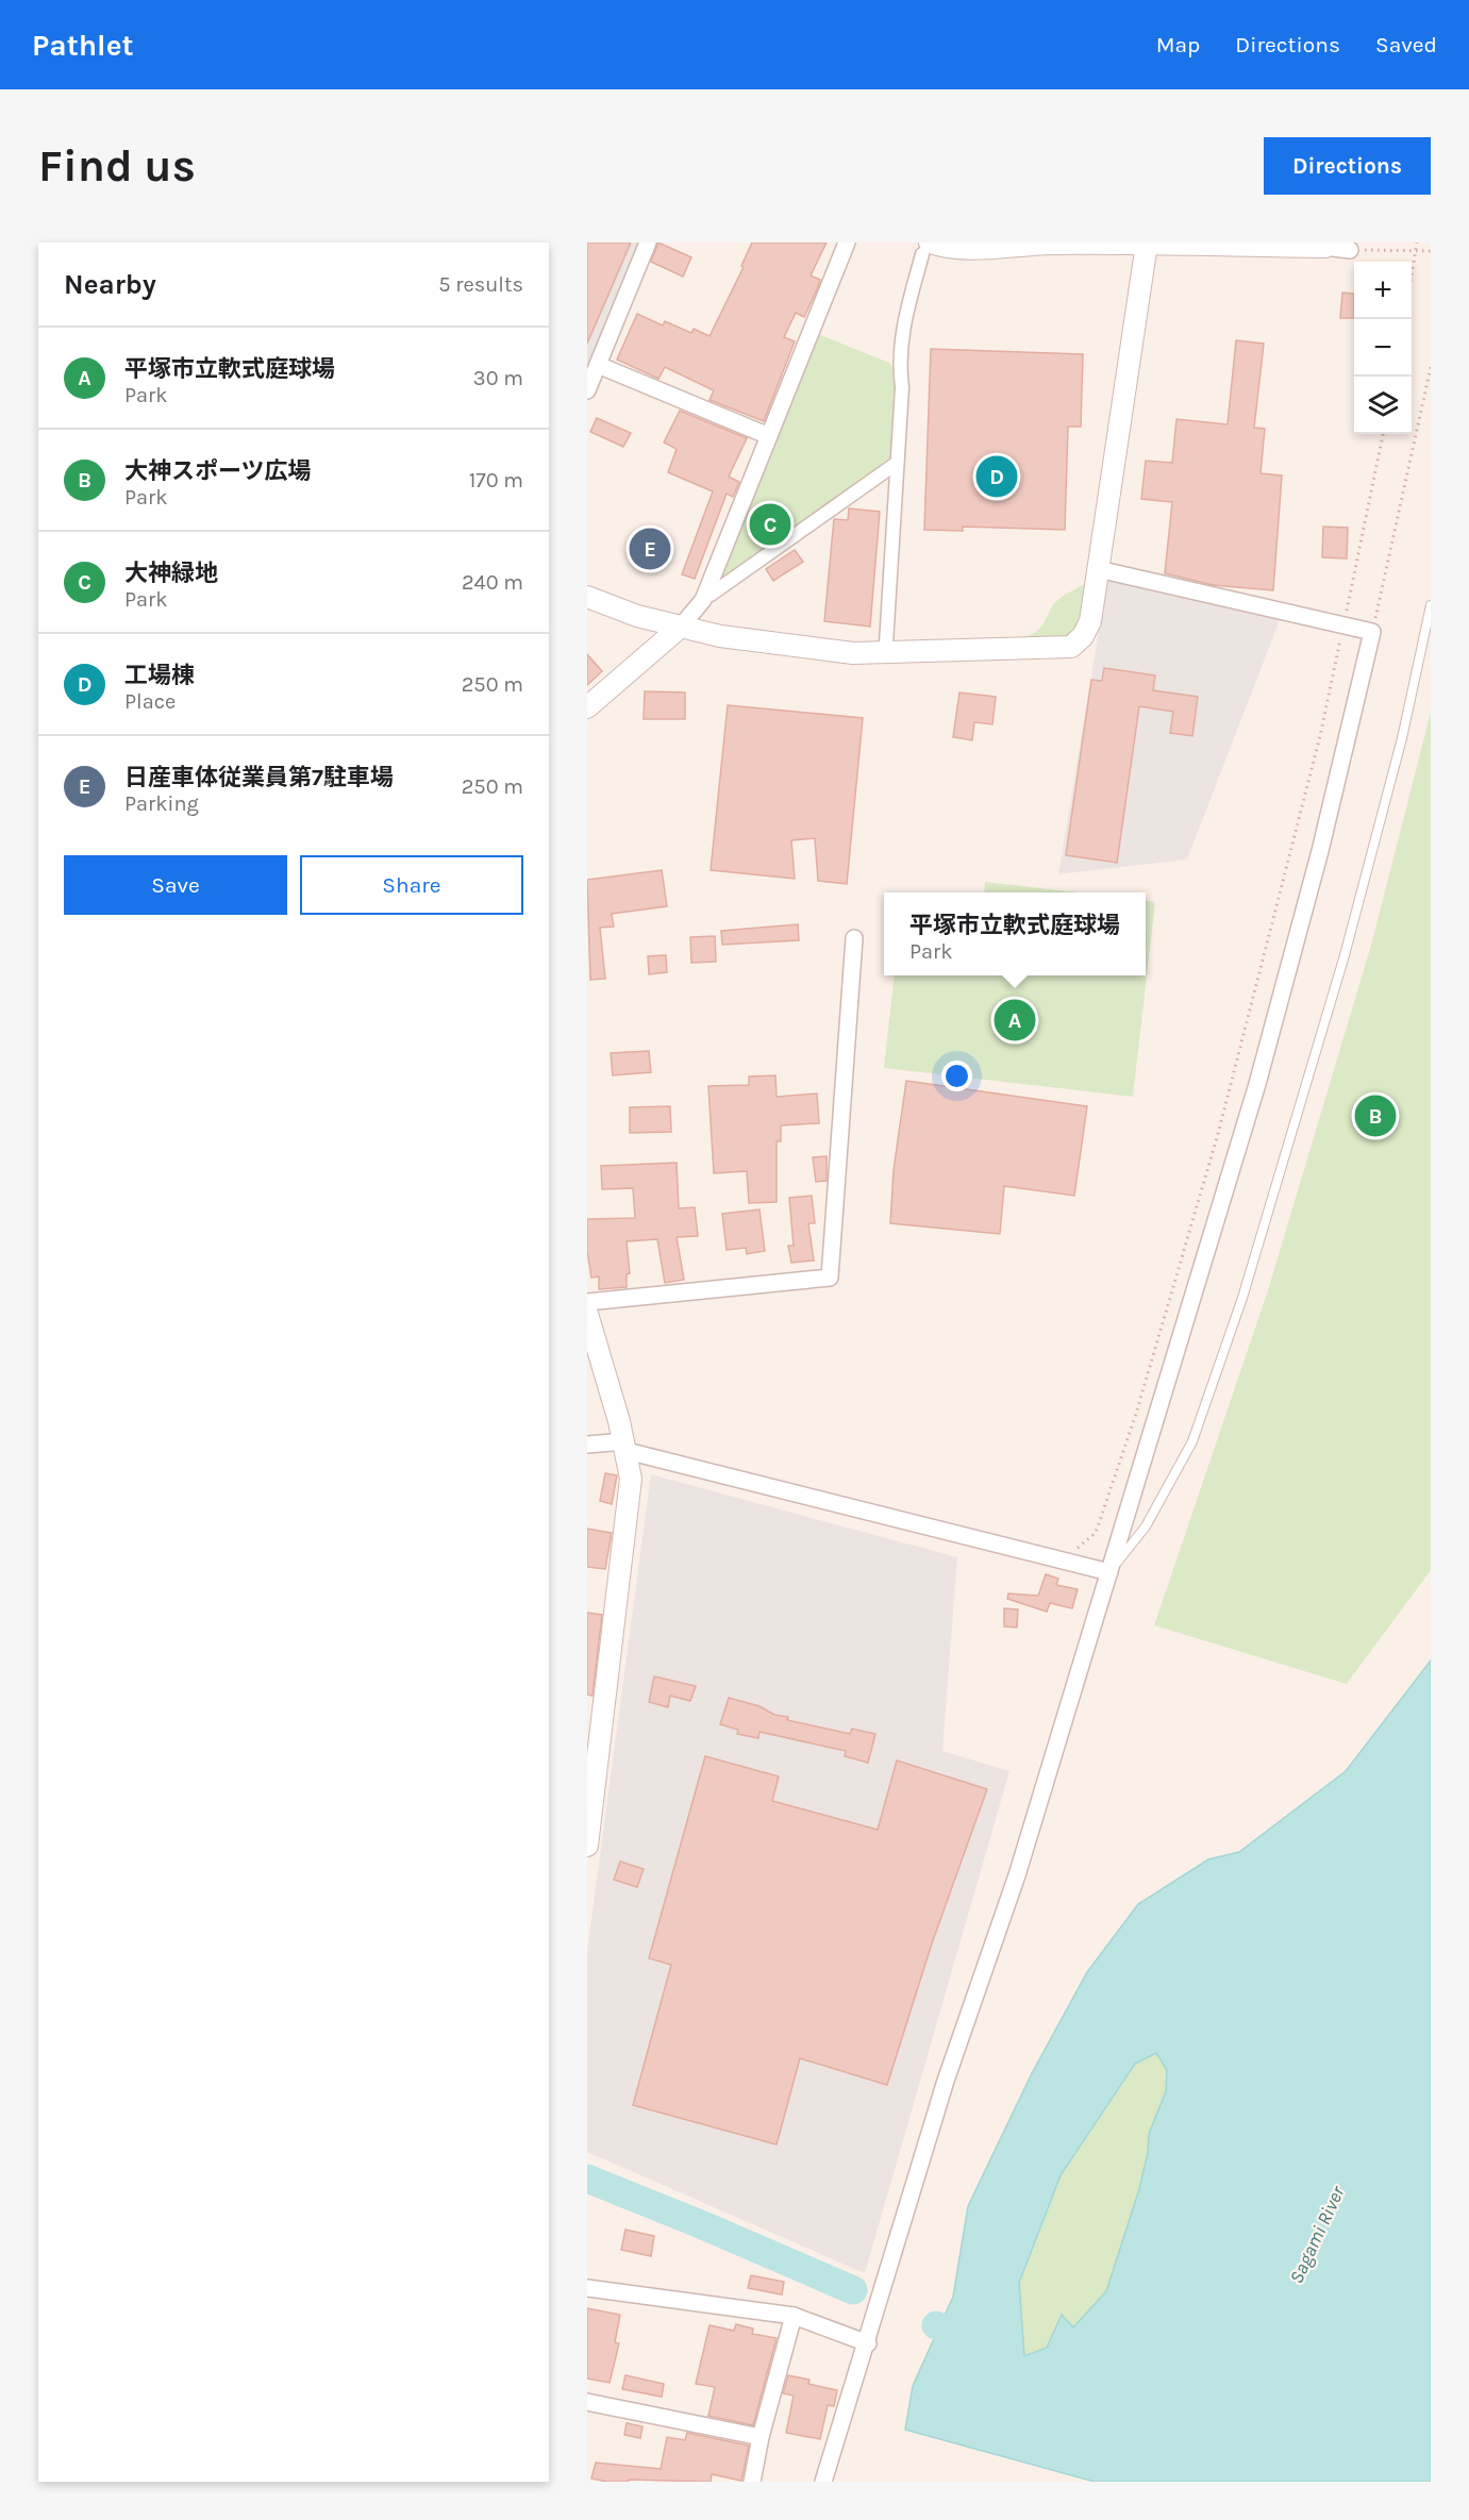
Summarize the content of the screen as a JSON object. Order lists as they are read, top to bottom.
{
  "water": ["Sagami River"],
  "page": {
    "header": "Pathlet",
    "nav": ["Map", "Directions", "Saved"],
    "buttons": [
      "Directions",
      ["Save", "Share"]
    ],
    "title": "Find us",
    "heading": ["Nearby", "5 results"],
    "map_buttons": ["+", "−"],
    "list": [
      {
        "mark": "A",
        "name": "平塚市立軟式庭球場",
        "note": "Park",
        "value": "30 m"
      },
      {
        "mark": "B",
        "name": "大神スポーツ広場",
        "note": "Park",
        "value": "170 m"
      },
      {
        "mark": "C",
        "name": "大神緑地",
        "note": "Park",
        "value": "240 m"
      },
      {
        "mark": "D",
        "name": "工場棟",
        "note": "Place",
        "value": "250 m"
      },
      {
        "mark": "E",
        "name": "日産車体従業員第7駐車場",
        "note": "Parking",
        "value": "250 m"
      }
    ],
    "pins": [
      "D",
      "C",
      "E",
      "A",
      "B"
    ],
    "popup": ["平塚市立軟式庭球場", "Park"]
  }
}
